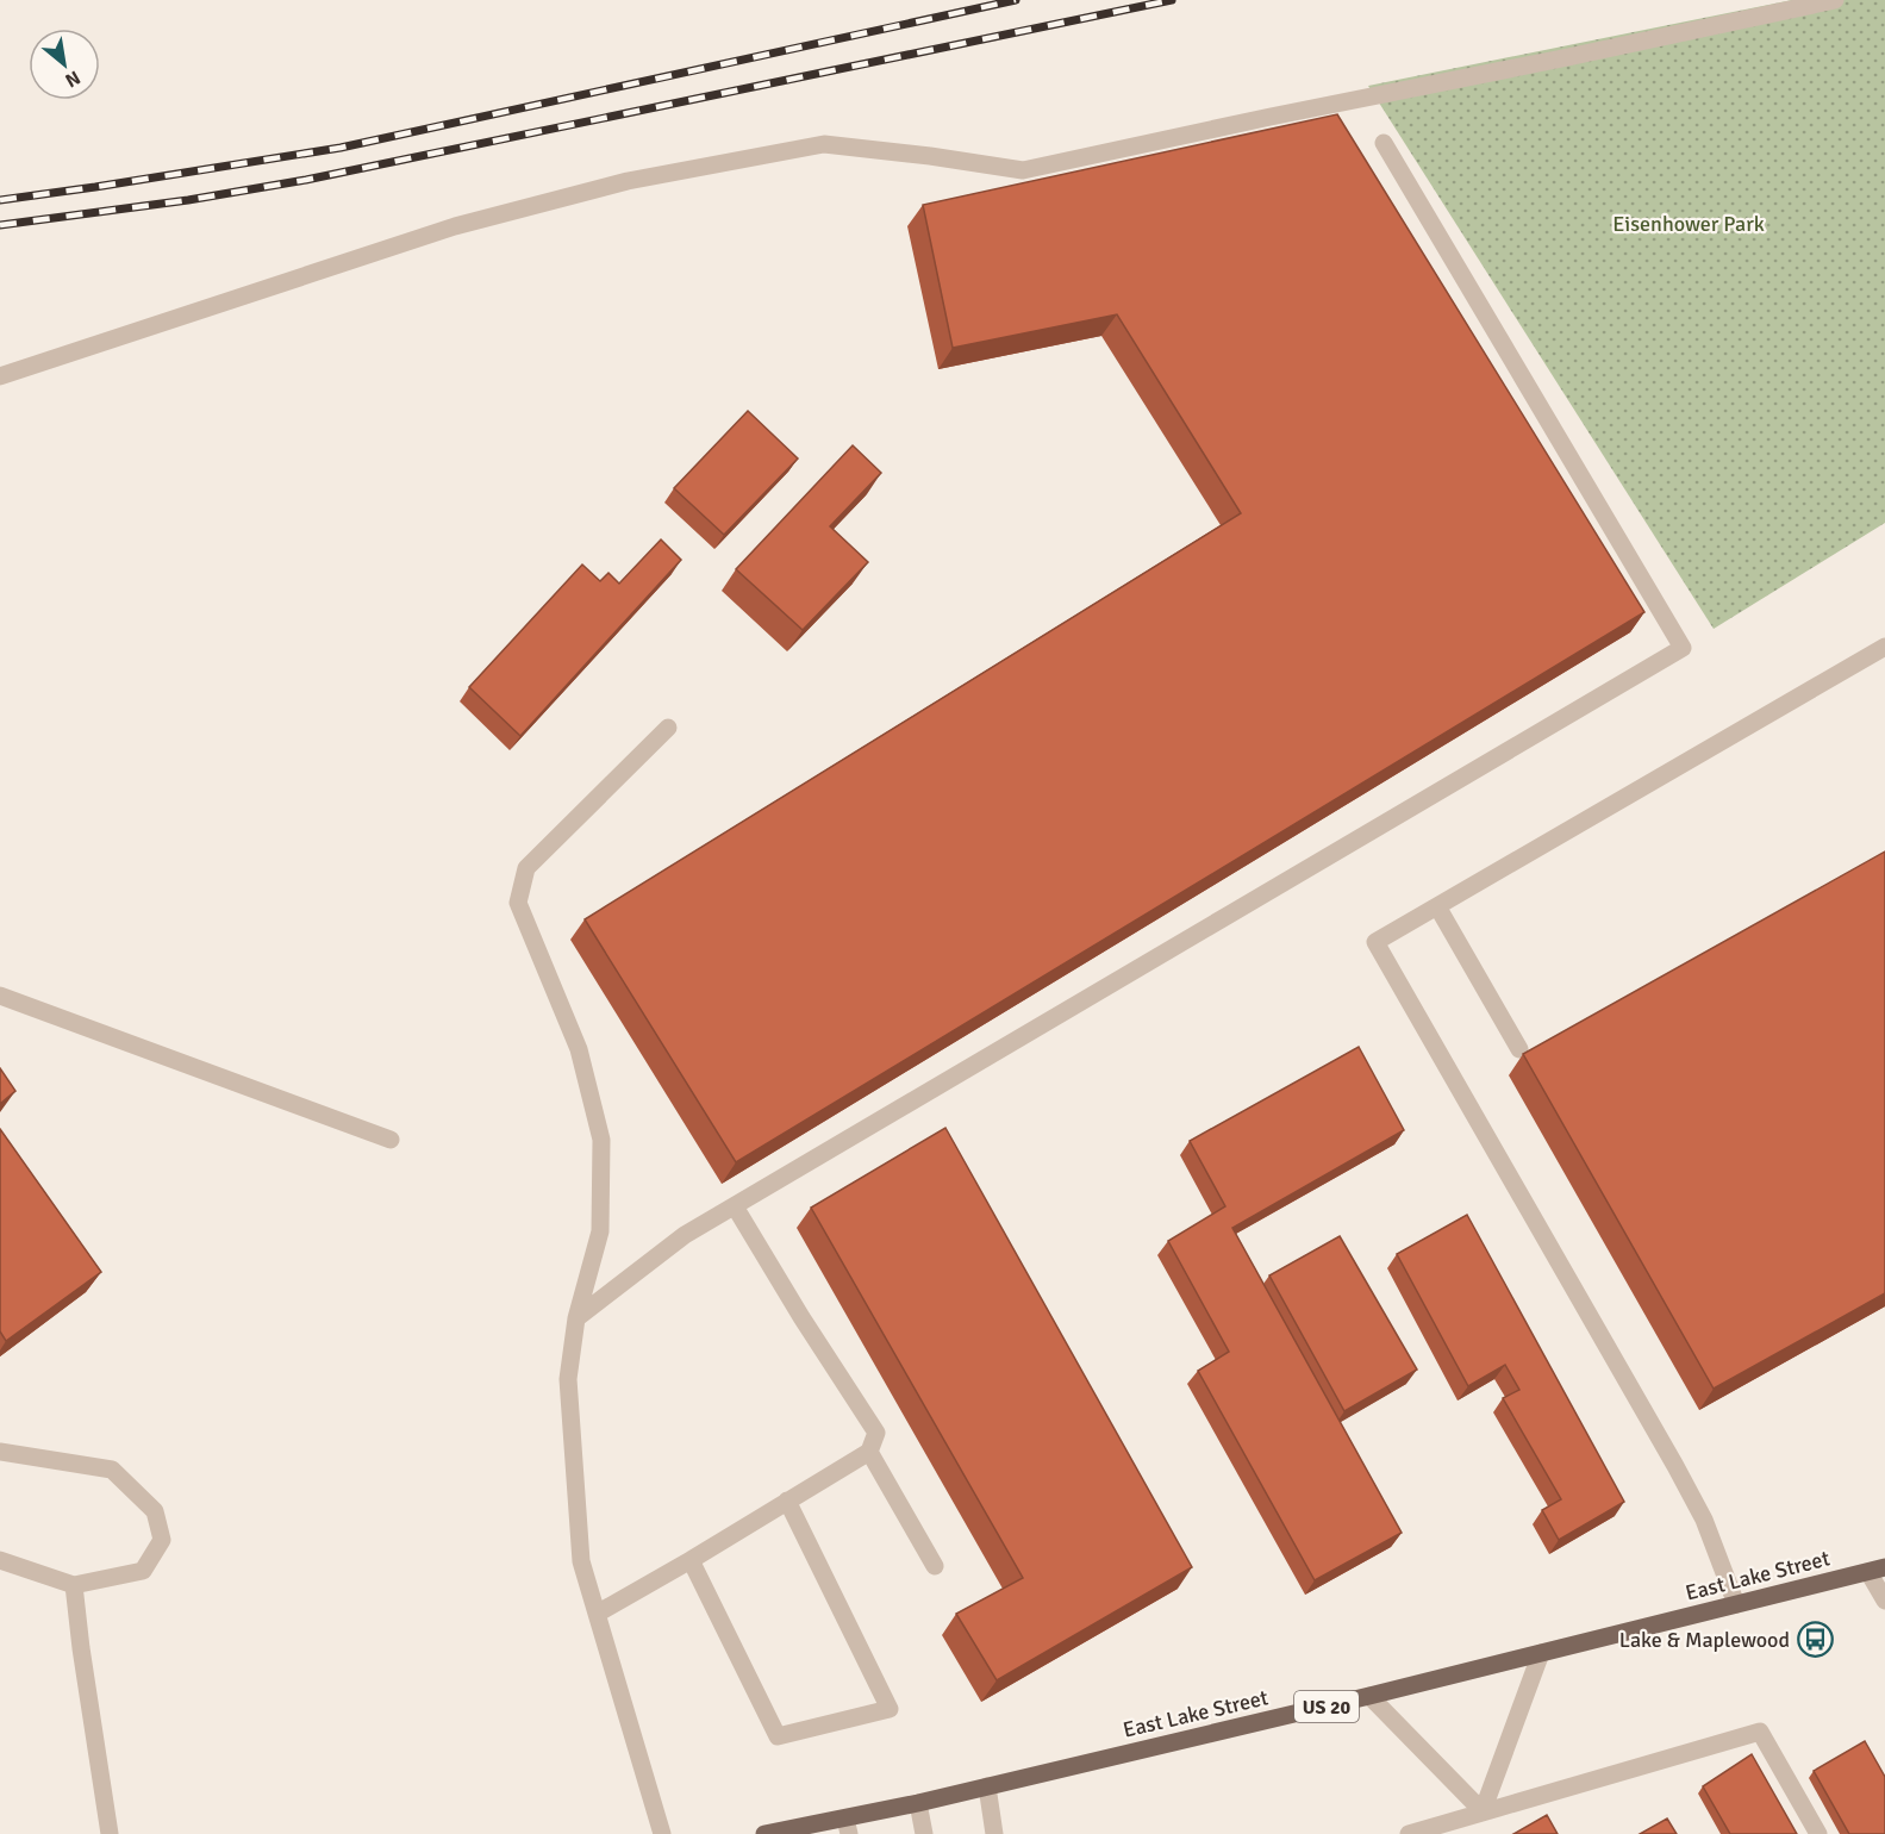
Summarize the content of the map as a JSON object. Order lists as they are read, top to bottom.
{
  "streets": {
    "main road": ["East Lake Street", "US 20"]
  },
  "parks": ["Eisenhower Park"],
  "places": {
    "bus stop": ["Lake & Maplewood"]
  },
  "north": "bottom right"
}
